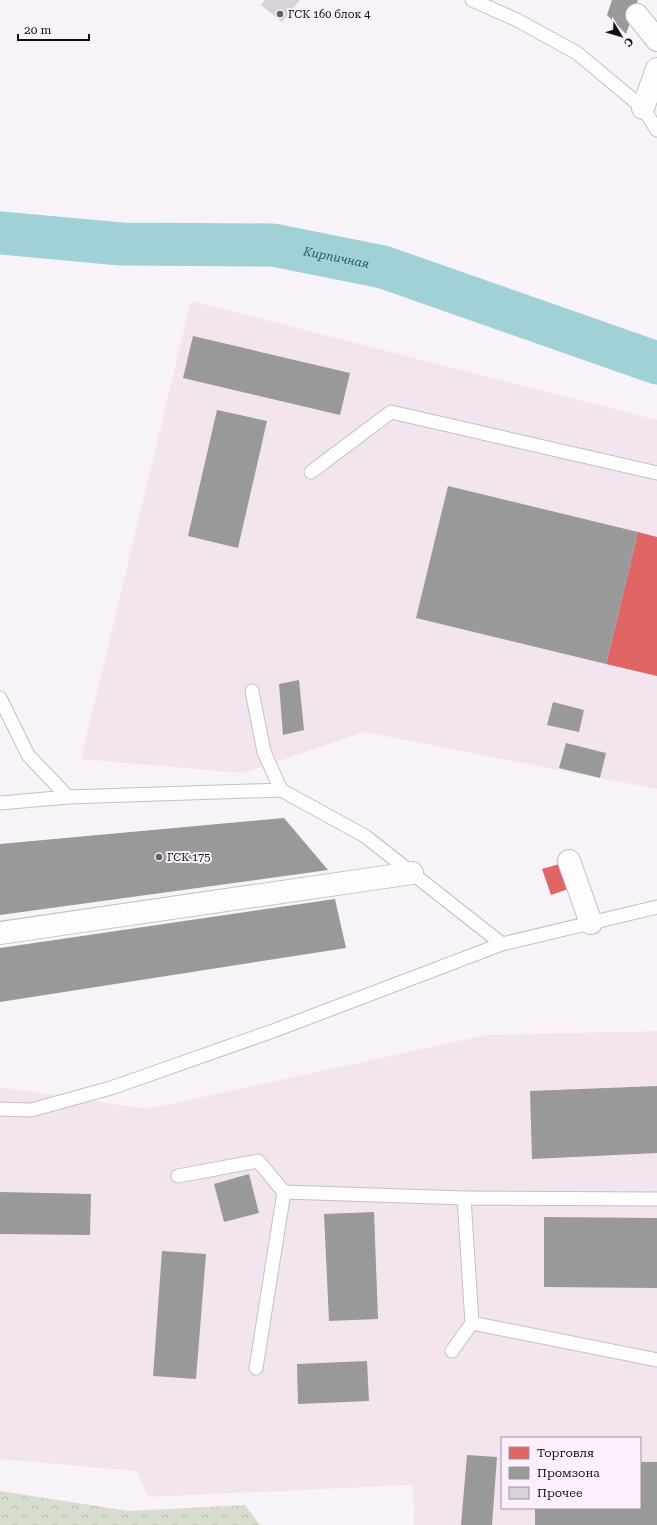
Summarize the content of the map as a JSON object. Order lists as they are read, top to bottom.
{
  "water": ["Кирпичная"],
  "places": ["ГСК 160 блок 4", "ГСК 175"],
  "legend": ["Торговля", "Промзона", "Прочее"],
  "scale_bar": "20 m",
  "north": "bottom right"
}
